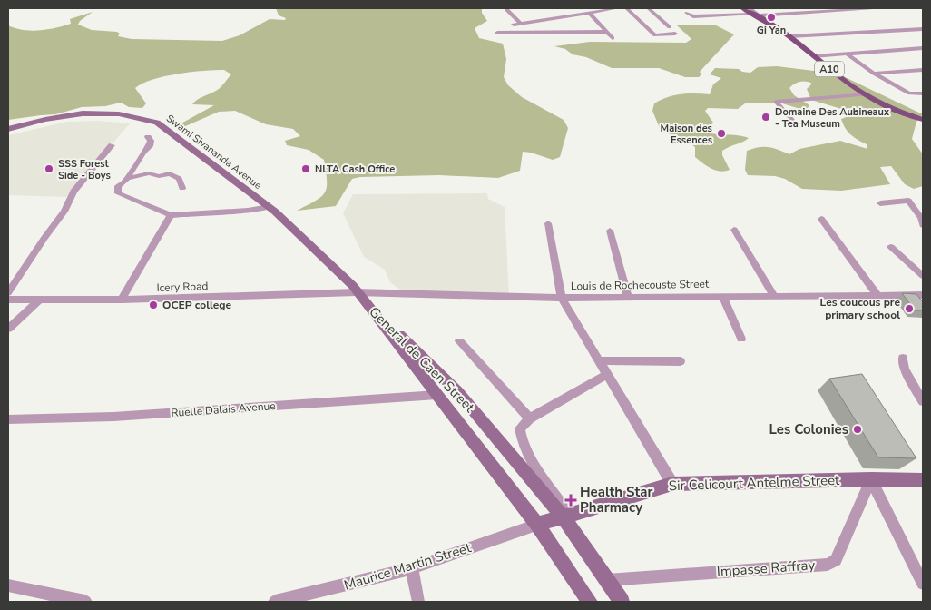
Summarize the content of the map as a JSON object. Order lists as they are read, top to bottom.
{
  "streets": {
    "main road": ["A10"],
    "street": [
      "Swami Sivananda Avenue",
      "Louis de Rochecouste Street",
      "Icery Road",
      "General de Caen Street",
      "Ruelle Dalais Avenue",
      "Sir Celicourt Antelme Street",
      "Maurice Martin Street",
      "Impasse Raffray"
    ]
  },
  "crossings": [
    ["Swami Sivananda Avenue", "Louis de Rochecouste Street"],
    ["Swami Sivananda Avenue", "Icery Road"],
    ["Swami Sivananda Avenue", "General de Caen Street"],
    ["Louis de Rochecouste Street", "Icery Road"],
    ["General de Caen Street", "Ruelle Dalais Avenue"],
    ["General de Caen Street", "Sir Celicourt Antelme Street"],
    ["General de Caen Street", "Maurice Martin Street"],
    ["General de Caen Street", "Impasse Raffray"],
    ["Sir Celicourt Antelme Street", "Maurice Martin Street"],
    ["Sir Celicourt Antelme Street", "Impasse Raffray"]
  ],
  "places": {
    "other": [
      "Gi Yan",
      "Domaine Des Aubineaux - Tea Museum",
      "Maison des Essences",
      "SSS Forest Side - Boys",
      "NLTA Cash Office",
      "OCEP college",
      "Les coucous pre primary school",
      "Les Colonies"
    ],
    "health": ["Health Star Pharmacy"]
  }
}
